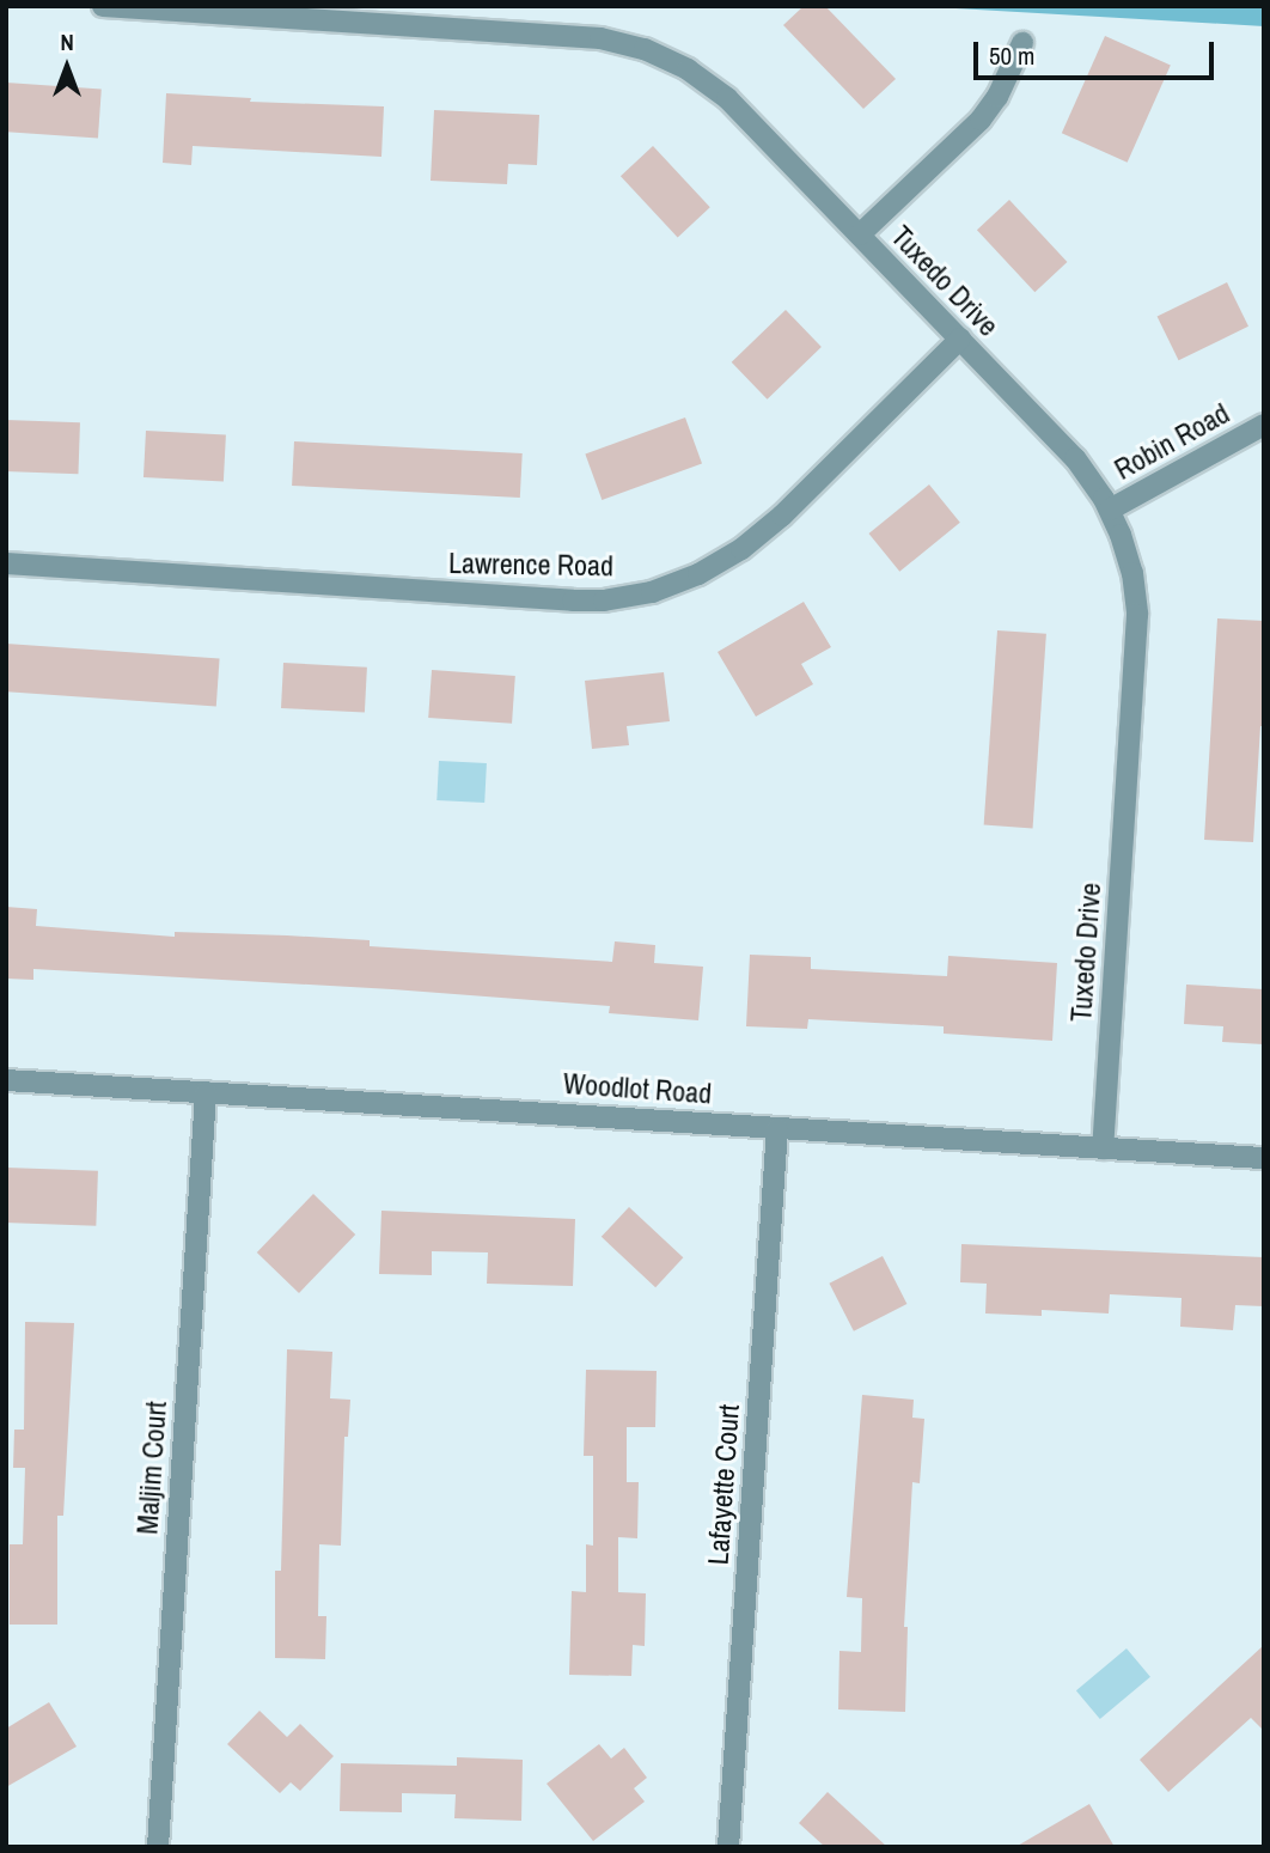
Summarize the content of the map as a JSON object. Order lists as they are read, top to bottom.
{
  "streets": {
    "street": [
      "Tuxedo Drive",
      "Robin Road",
      "Lawrence Road",
      "Woodlot Road",
      "Maljim Court",
      "Lafayette Court"
    ]
  },
  "crossings": [
    ["Tuxedo Drive", "Robin Road"],
    ["Tuxedo Drive", "Lawrence Road"],
    ["Tuxedo Drive", "Woodlot Road"],
    ["Woodlot Road", "Maljim Court"],
    ["Woodlot Road", "Lafayette Court"]
  ],
  "scale_bar": "50 m",
  "north": "top"
}
